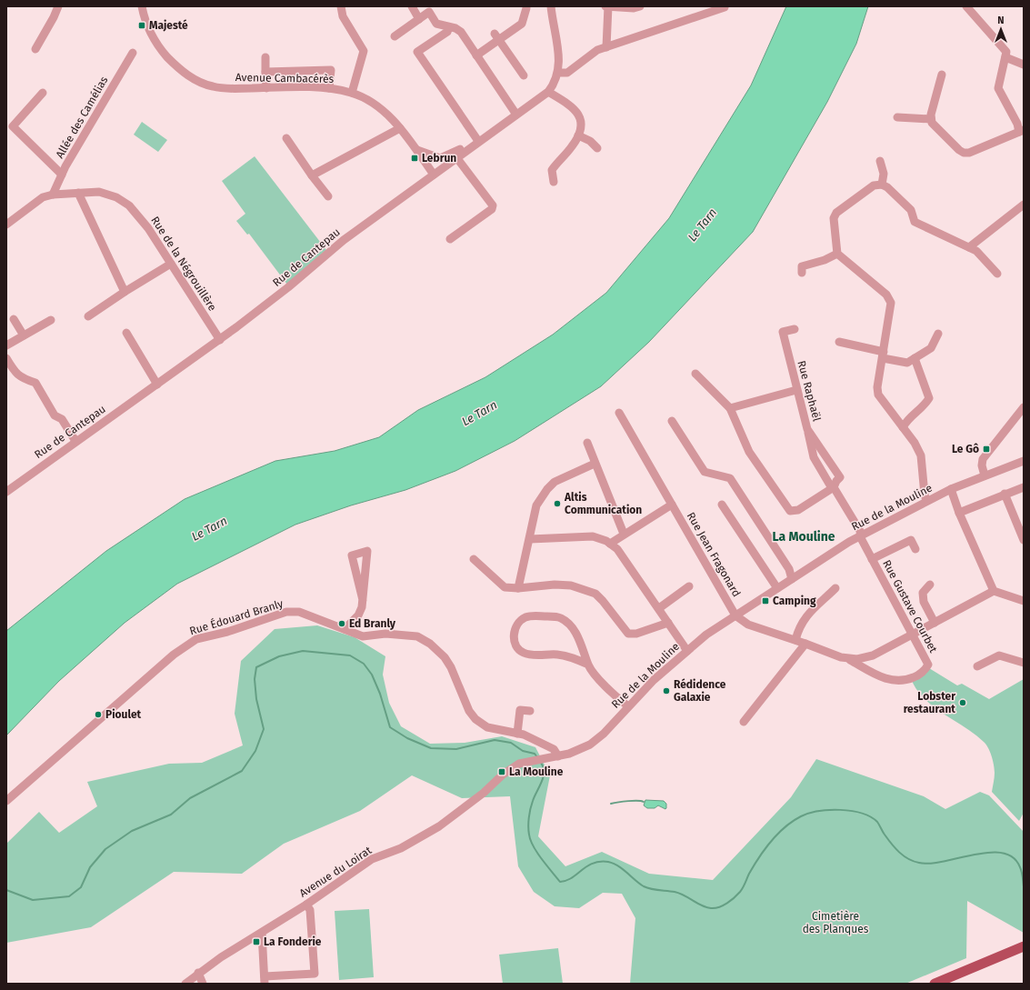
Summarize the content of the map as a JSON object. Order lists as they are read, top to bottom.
{
  "streets": {
    "street": [
      "Avenue Cambacérès",
      "Allée des Camélias",
      "Rue de Cantepau",
      "Rue de la Négrouillère",
      "Rue Raphaël",
      "Rue de la Mouline",
      "Rue Jean Fragonard",
      "Rue Gustave Courbet",
      "Rue Édouard Branly",
      "Avenue du Loirat"
    ]
  },
  "crossings": [
    ["Avenue Cambacérès", "Rue de Cantepau"],
    ["Allée des Camélias", "Rue de la Négrouillère"],
    ["Rue de Cantepau", "Rue de la Négrouillère"],
    ["Rue de la Mouline", "Rue Jean Fragonard"],
    ["Rue de la Mouline", "Rue Gustave Courbet"],
    ["Rue de la Mouline", "Rue Édouard Branly"],
    ["Rue de la Mouline", "Avenue du Loirat"]
  ],
  "districts": ["La Mouline"],
  "water": ["Le Tarn"],
  "parks": ["Cimetière des Planques"],
  "places": {
    "transit": [
      "Majesté",
      "Lebrun",
      "Le Gô",
      "Camping",
      "La Mouline",
      "La Fonderie"
    ],
    "other": [
      "Altis Communication",
      "Ed Branly",
      "Rédidence Galaxie",
      "Lobster restaurant",
      "Pioulet"
    ]
  },
  "north": "top"
}
